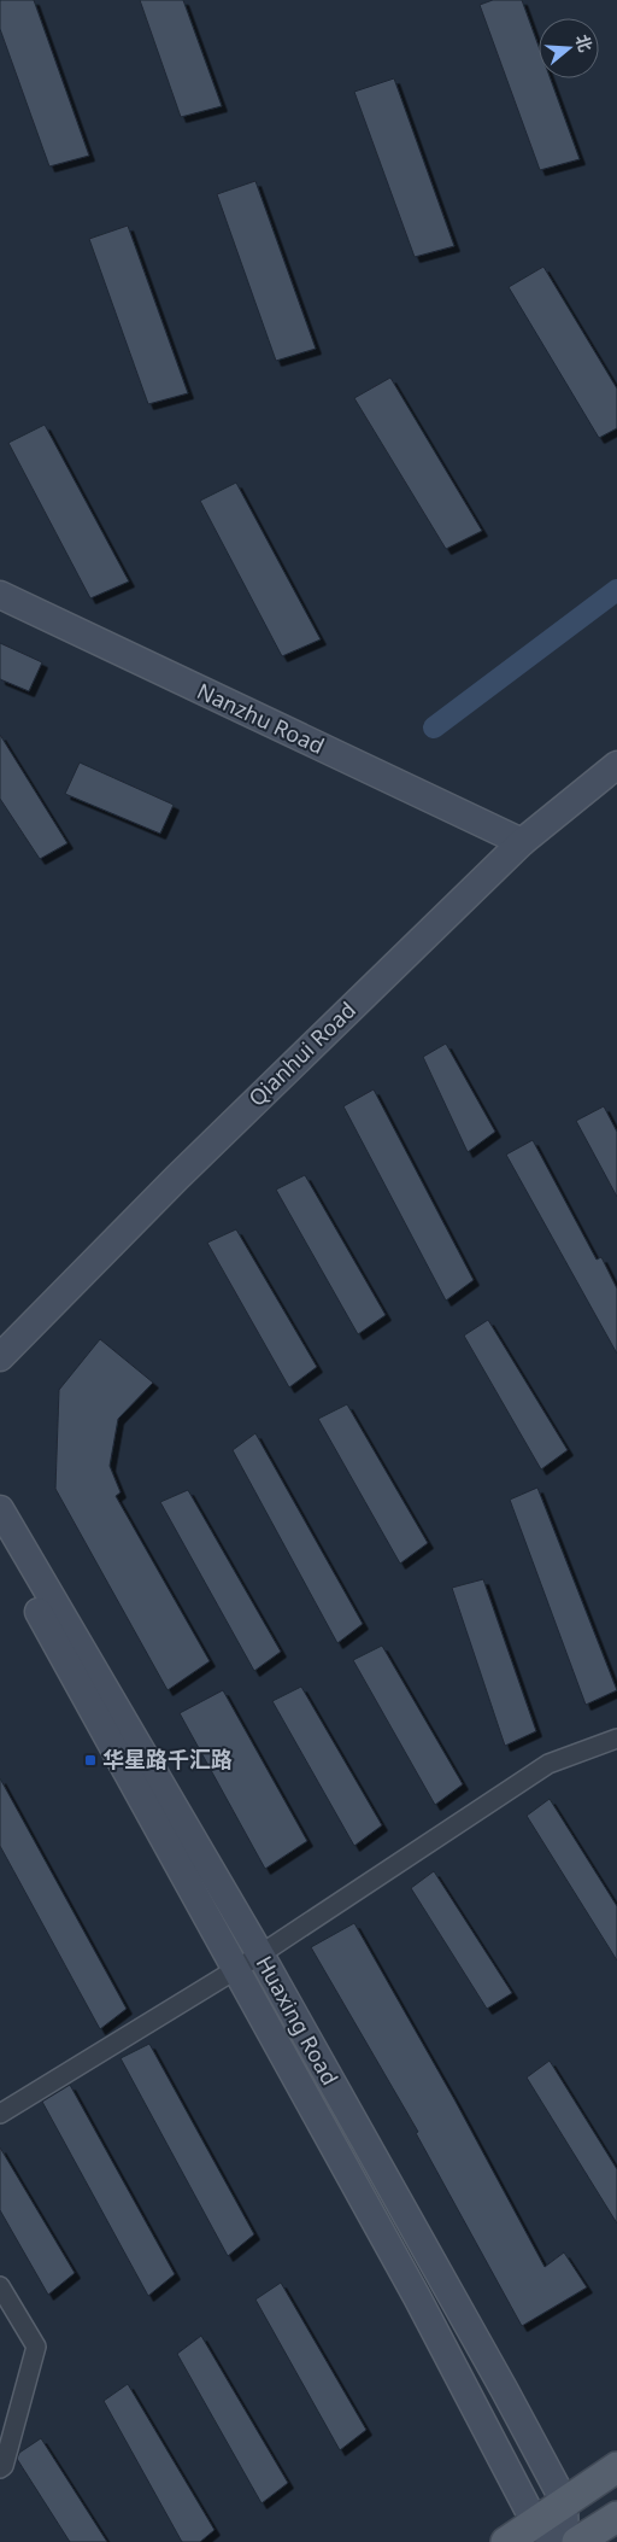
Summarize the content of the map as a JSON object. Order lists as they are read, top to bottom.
{
  "streets": {
    "street": ["Nanzhu Road", "Qianhui Road", "Huaxing Road"]
  },
  "crossings": [
    ["Nanzhu Road", "Qianhui Road"]
  ],
  "places": {
    "transit": ["华星路千汇路"]
  },
  "north": "right"
}
